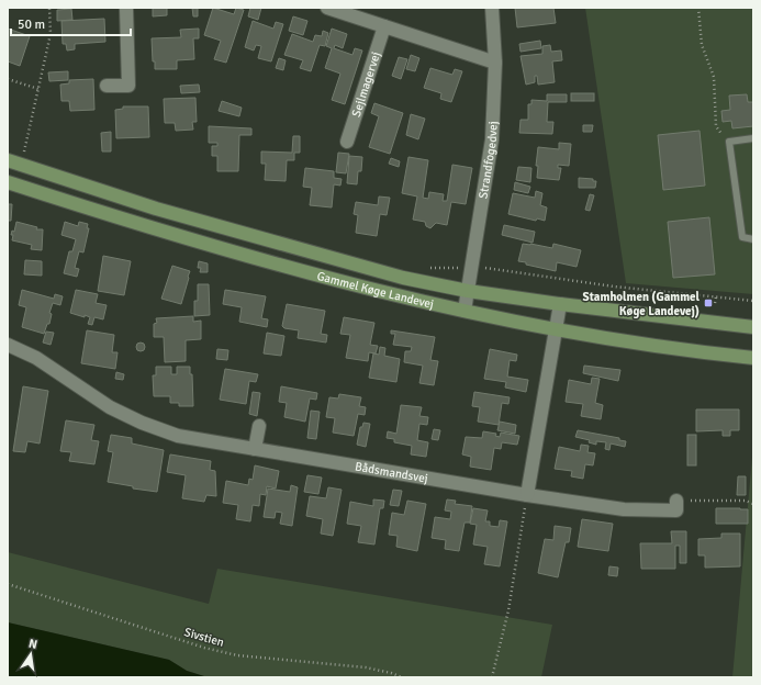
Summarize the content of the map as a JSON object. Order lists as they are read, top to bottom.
{
  "streets": {
    "main road": ["Gammel Køge Landevej"],
    "street": ["Sejlmagervej", "Strandfogedvej", "Bådsmandsvej"],
    "path": ["Sivstien"]
  },
  "crossings": [
    ["Strandfogedvej", "Gammel Køge Landevej"]
  ],
  "places": {
    "transit": ["Stamholmen (Gammel Køge Landevej)"]
  },
  "scale_bar": "50 m",
  "north": "top"
}
